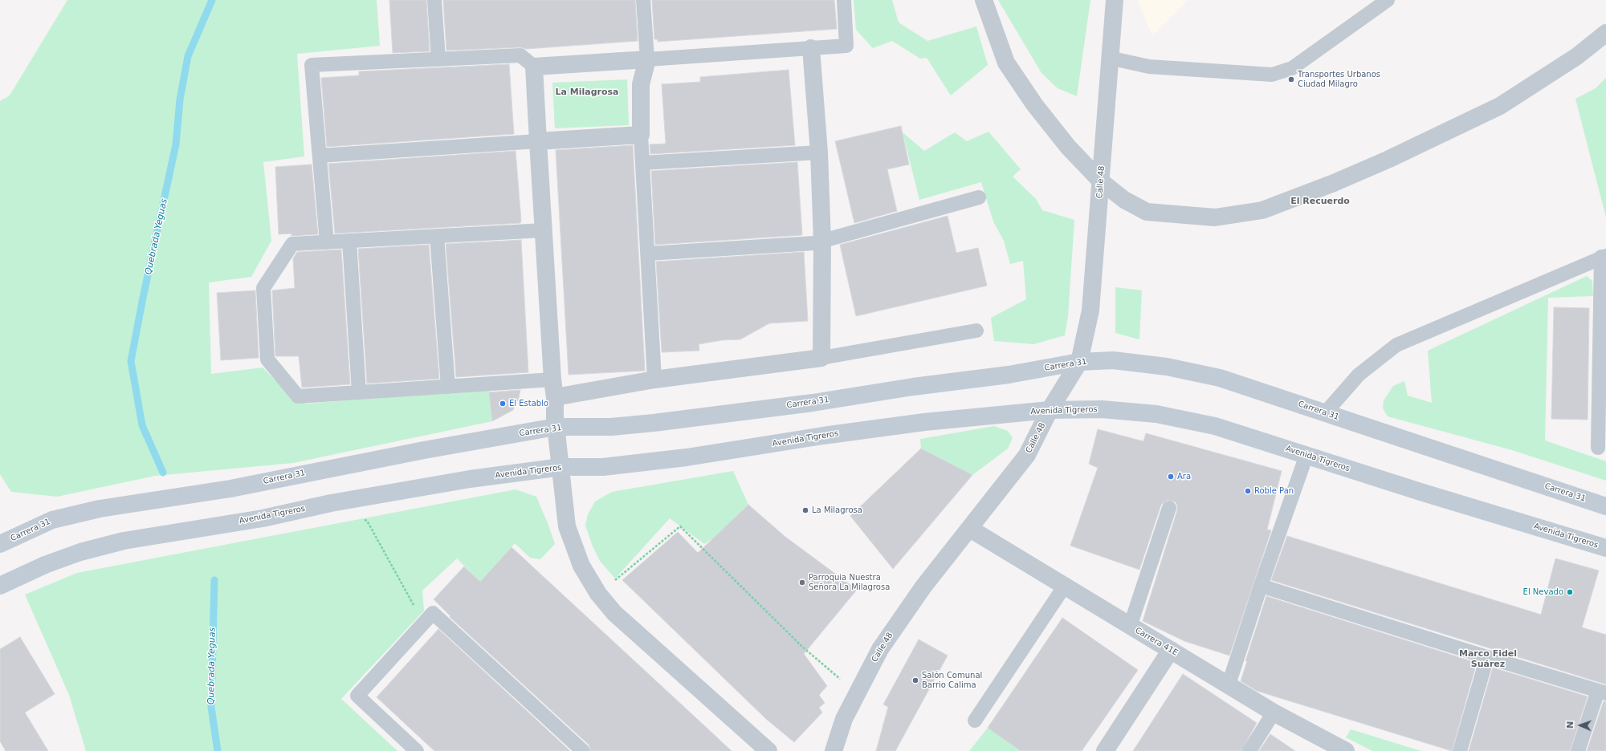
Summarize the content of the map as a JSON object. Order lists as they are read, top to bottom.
{
  "streets": {
    "main road": ["Carrera 31", "Avenida Tigreros"],
    "street": ["Calle 48", "Carrera 41E"]
  },
  "crossings": [
    ["Calle 48", "Carrera 31"],
    ["Calle 48", "Avenida Tigreros"],
    ["Calle 48", "Carrera 41E"]
  ],
  "districts": ["La Milagrosa", "El Recuerdo", "Marco Fidel Suárez"],
  "water": ["Quebrada Yeguas"],
  "places": [
    "Transportes Urbanos Ciudad Milagro",
    "El Establo",
    "Ara",
    "Roble Pan",
    "La Milagrosa",
    "Parroquia Nuestra Señora La Milagrosa",
    "El Nevado",
    "Salón Comunal Barrio Calima"
  ],
  "north": "left"
}
